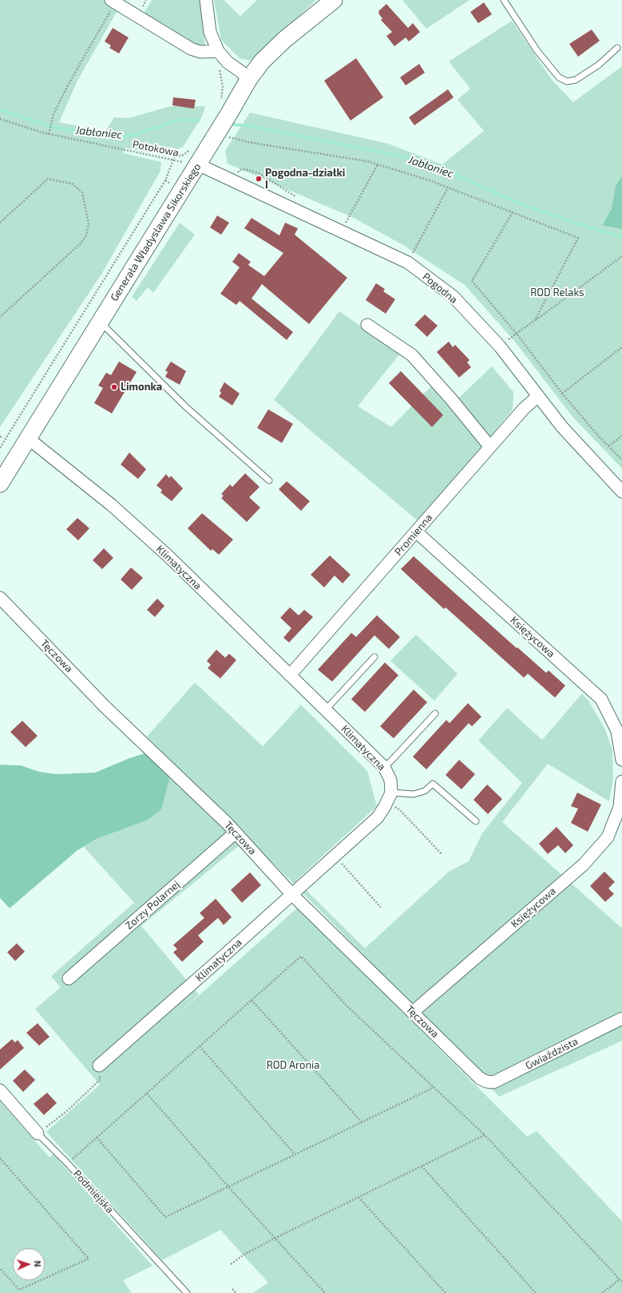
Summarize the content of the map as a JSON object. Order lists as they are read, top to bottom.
{
  "streets": {
    "street": [
      "Generała Władysława Sikorskiego",
      "Pogodna",
      "Promienna",
      "Klimatyczna",
      "Księżycowa",
      "Tęczowa",
      "Zorzy Polarnej",
      "Gwiaździsta",
      "Podmiejska"
    ],
    "path": ["Potokowa"]
  },
  "crossings": [
    ["Potokowa", "Generała Władysława Sikorskiego"],
    ["Potokowa", "Pogodna"],
    ["Generała Władysława Sikorskiego", "Pogodna"],
    ["Generała Władysława Sikorskiego", "Klimatyczna"],
    ["Pogodna", "Promienna"],
    ["Promienna", "Klimatyczna"],
    ["Promienna", "Księżycowa"],
    ["Klimatyczna", "Tęczowa"],
    ["Księżycowa", "Tęczowa"],
    ["Tęczowa", "Zorzy Polarnej"],
    ["Tęczowa", "Gwiaździsta"]
  ],
  "water": ["Jabłoniec"],
  "parks": ["ROD Relaks", "ROD Aronia"],
  "places": ["Pogodna-działki I", "Limonka"],
  "north": "right"
}
